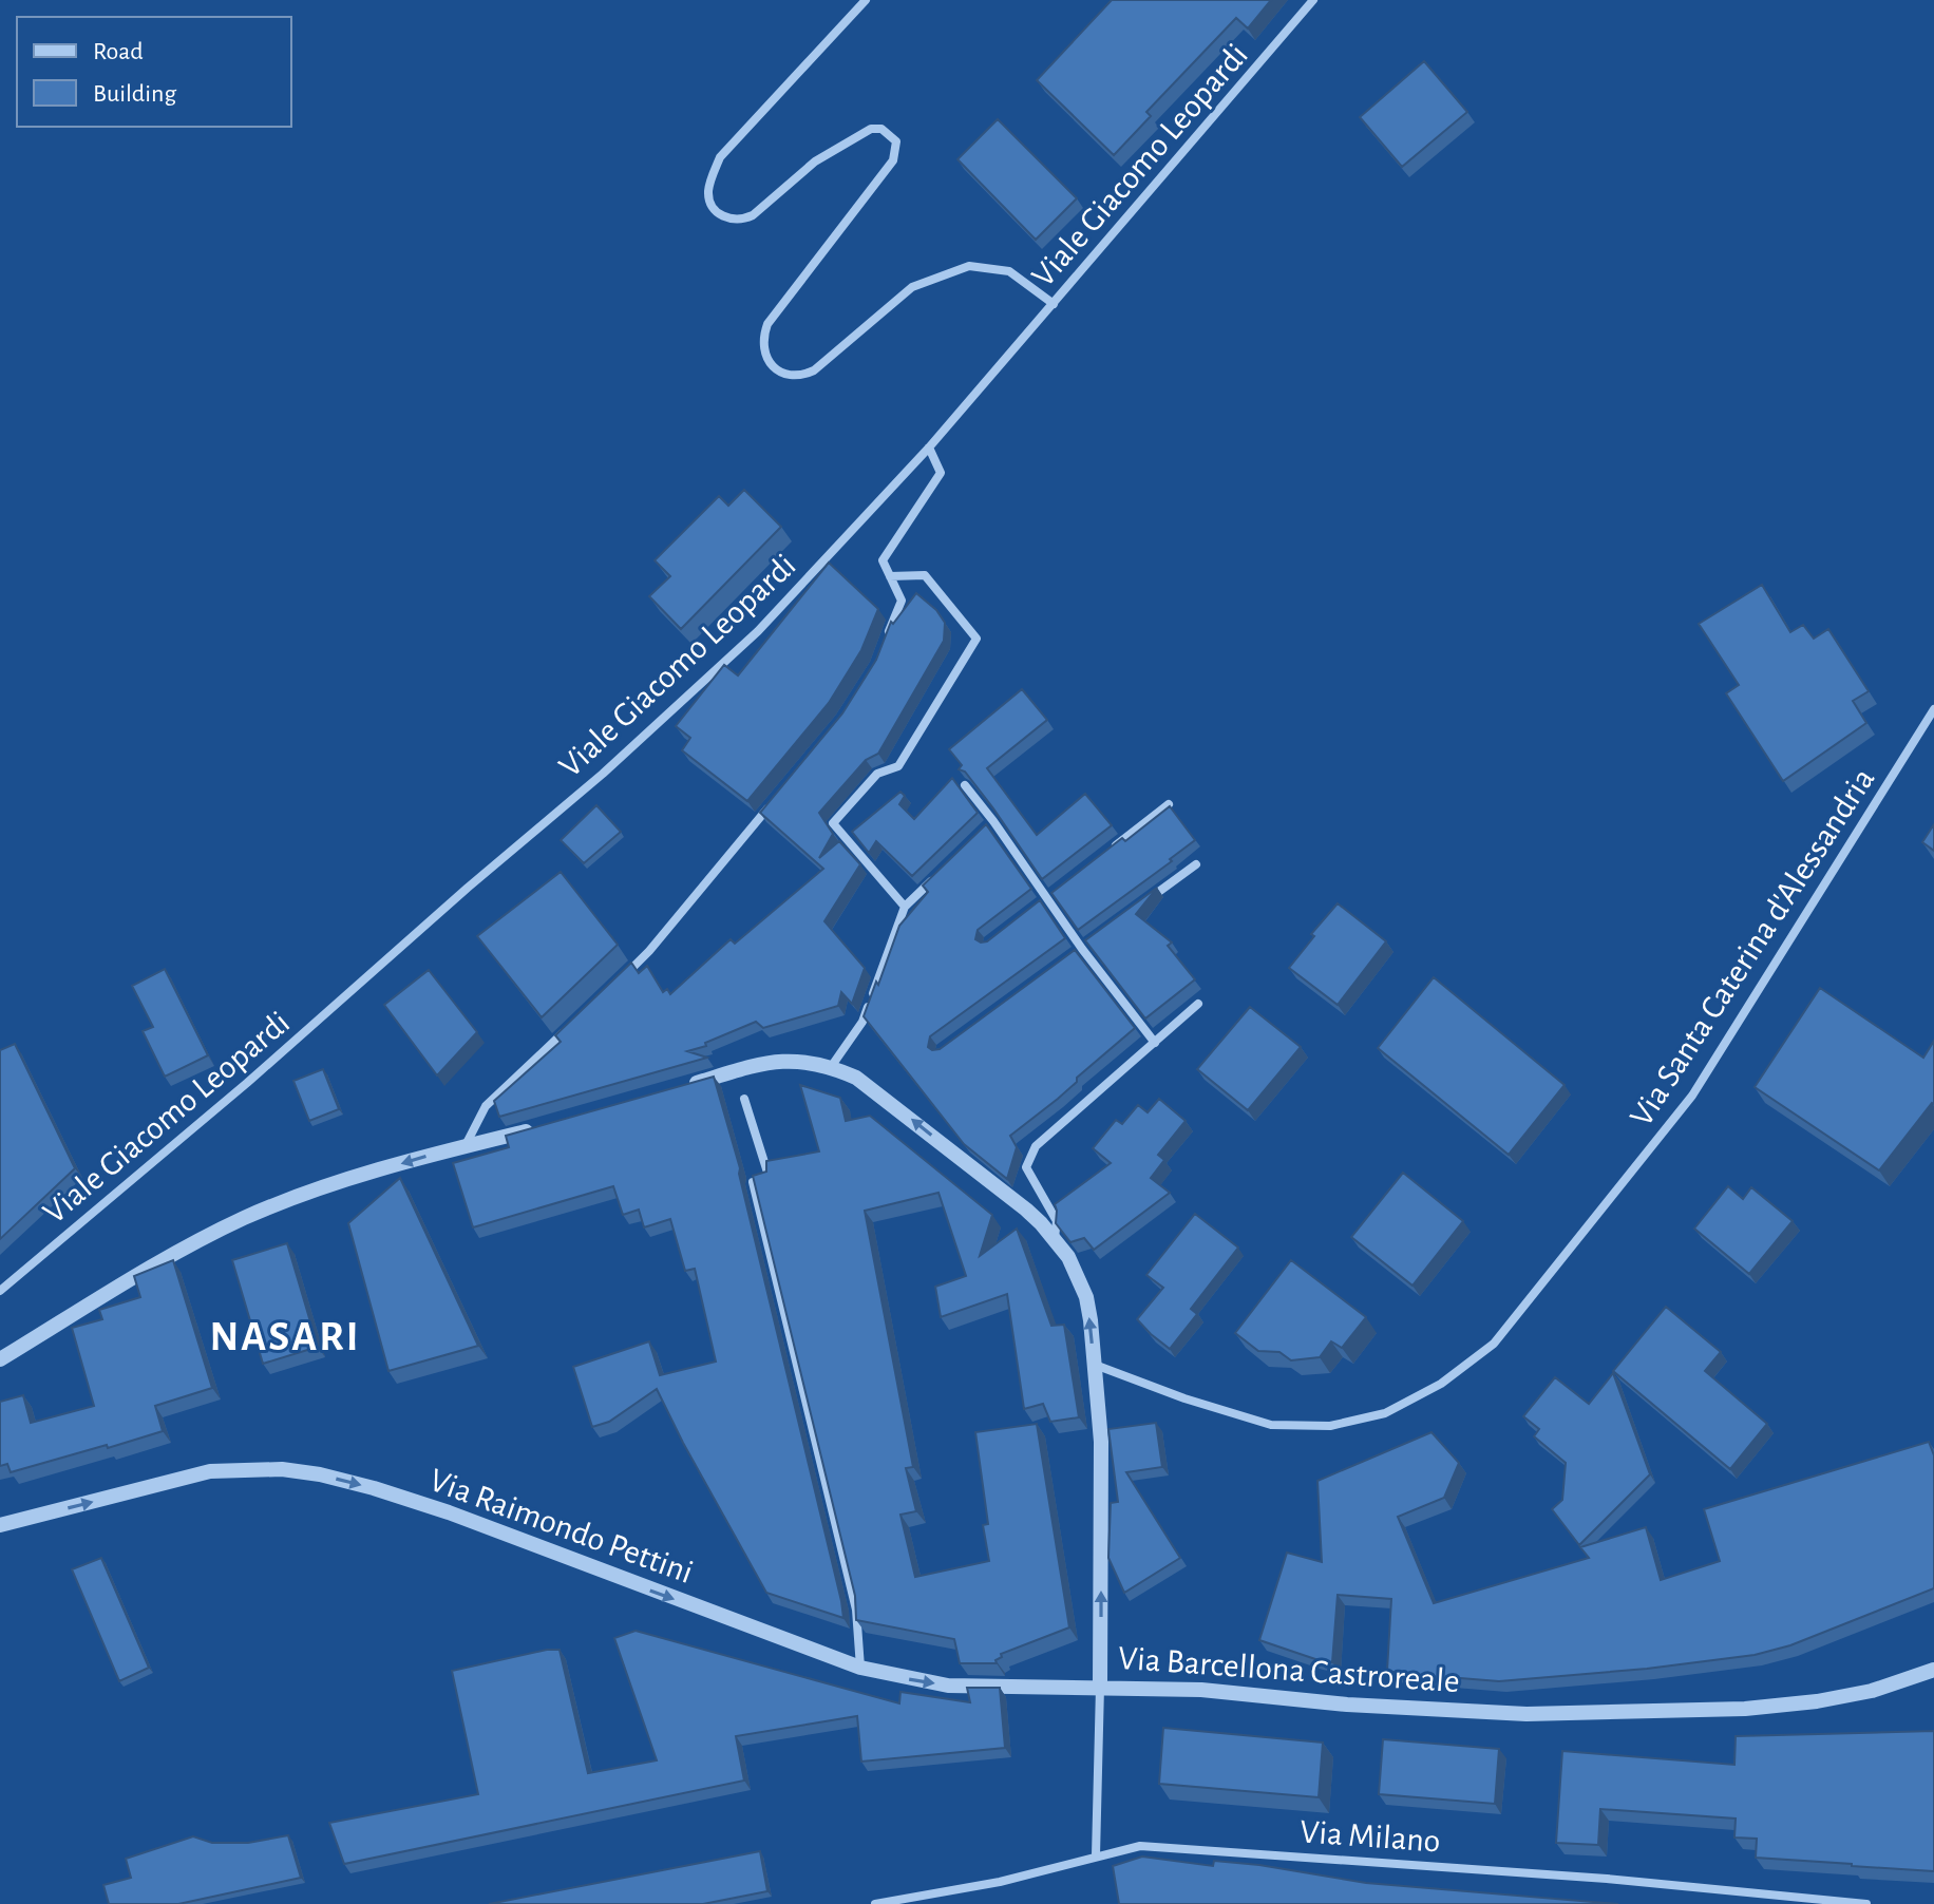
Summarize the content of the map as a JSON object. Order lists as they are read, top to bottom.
{
  "streets": {
    "street": [
      "Viale Giacomo Leopardi",
      "Via Santa Caterina d'Alessandria",
      "Via Raimondo Pettini",
      "Via Barcellona Castroreale",
      "Via Milano"
    ]
  },
  "crossings": [
    ["Via Santa Caterina d'Alessandria", "Via Barcellona Castroreale"],
    ["Via Raimondo Pettini", "Via Barcellona Castroreale"]
  ],
  "one_way": ["Via Raimondo Pettini", "Via Barcellona Castroreale"],
  "districts": ["NASARI"],
  "legend": ["Road", "Building"]
}
